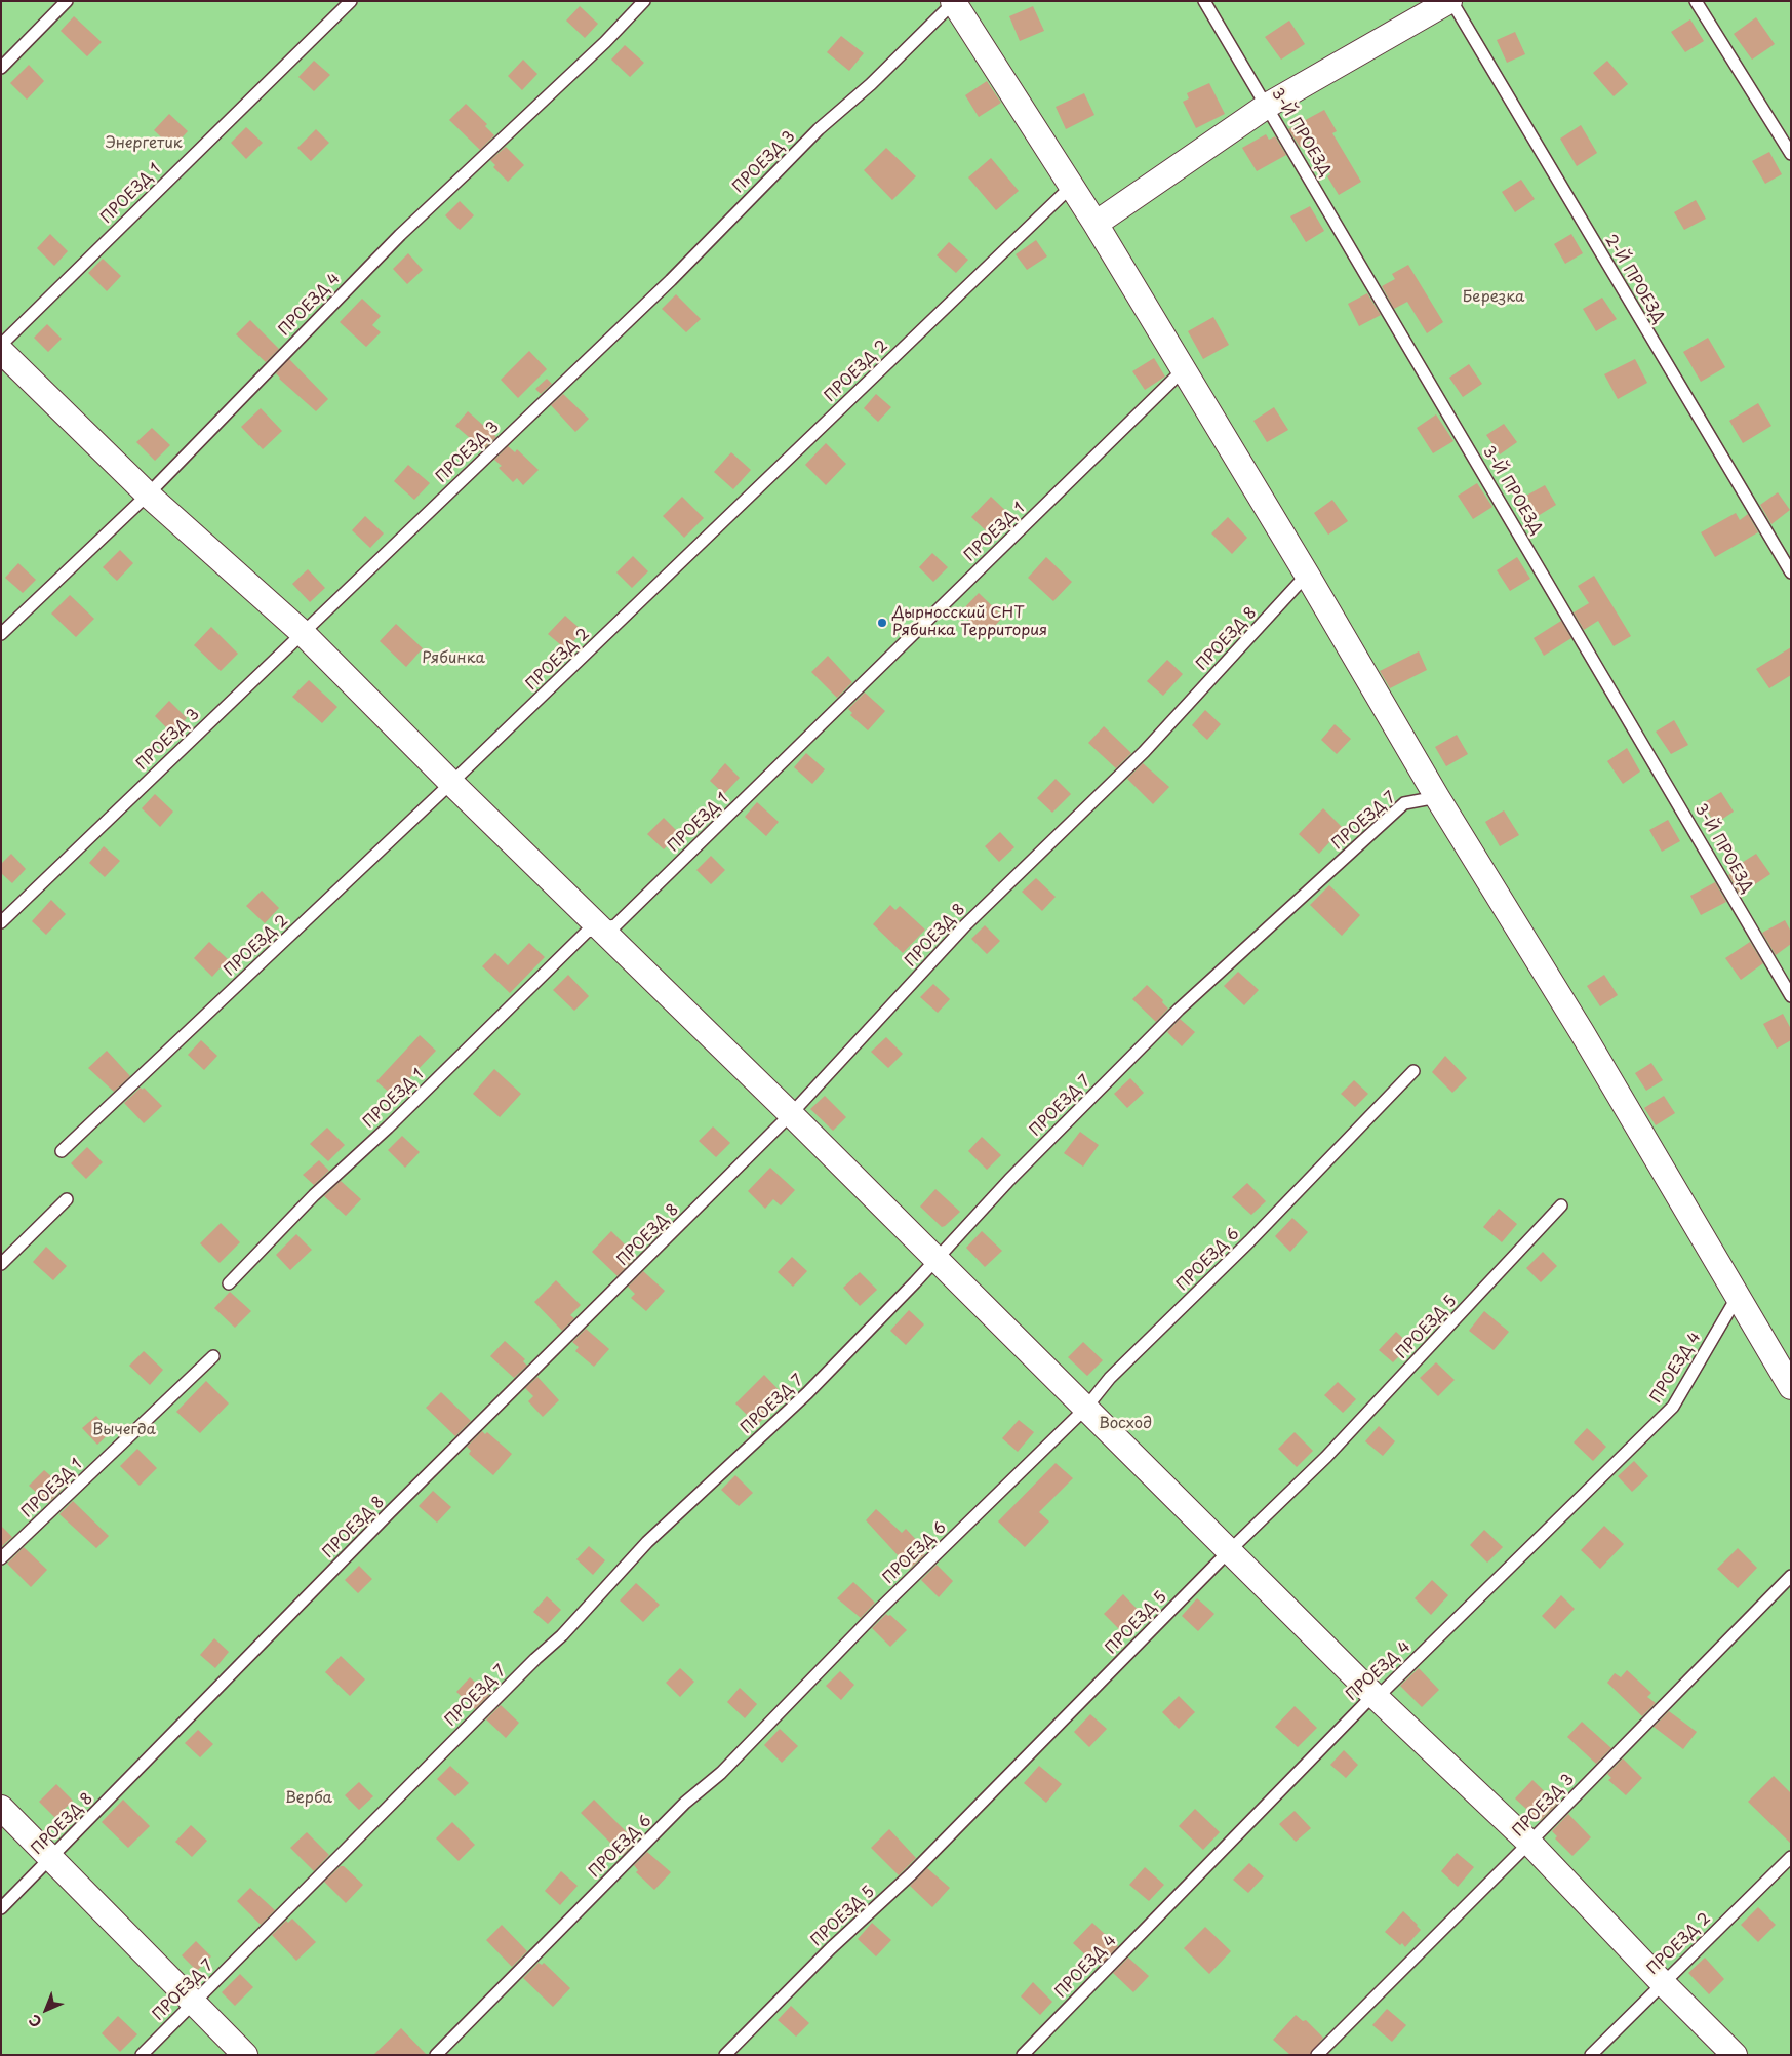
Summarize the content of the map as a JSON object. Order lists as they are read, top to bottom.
{
  "streets": {
    "lane": [
      "3-Й ПРОЕЗД",
      "ПРОЕЗД 3",
      "ПРОЕЗД 1",
      "2-Й ПРОЕЗД",
      "ПРОЕЗД 4",
      "ПРОЕЗД 2",
      "ПРОЕЗД 8",
      "ПРОЕЗД 7",
      "ПРОЕЗД 6",
      "ПРОЕЗД 5"
    ]
  },
  "parks": [
    "Энергетик",
    "Березка",
    "Рябинка",
    "Восход",
    "Вычегда",
    "Верба"
  ],
  "places": ["Дырносский СНТ Рябинка Территория"],
  "north": "bottom left"
}
